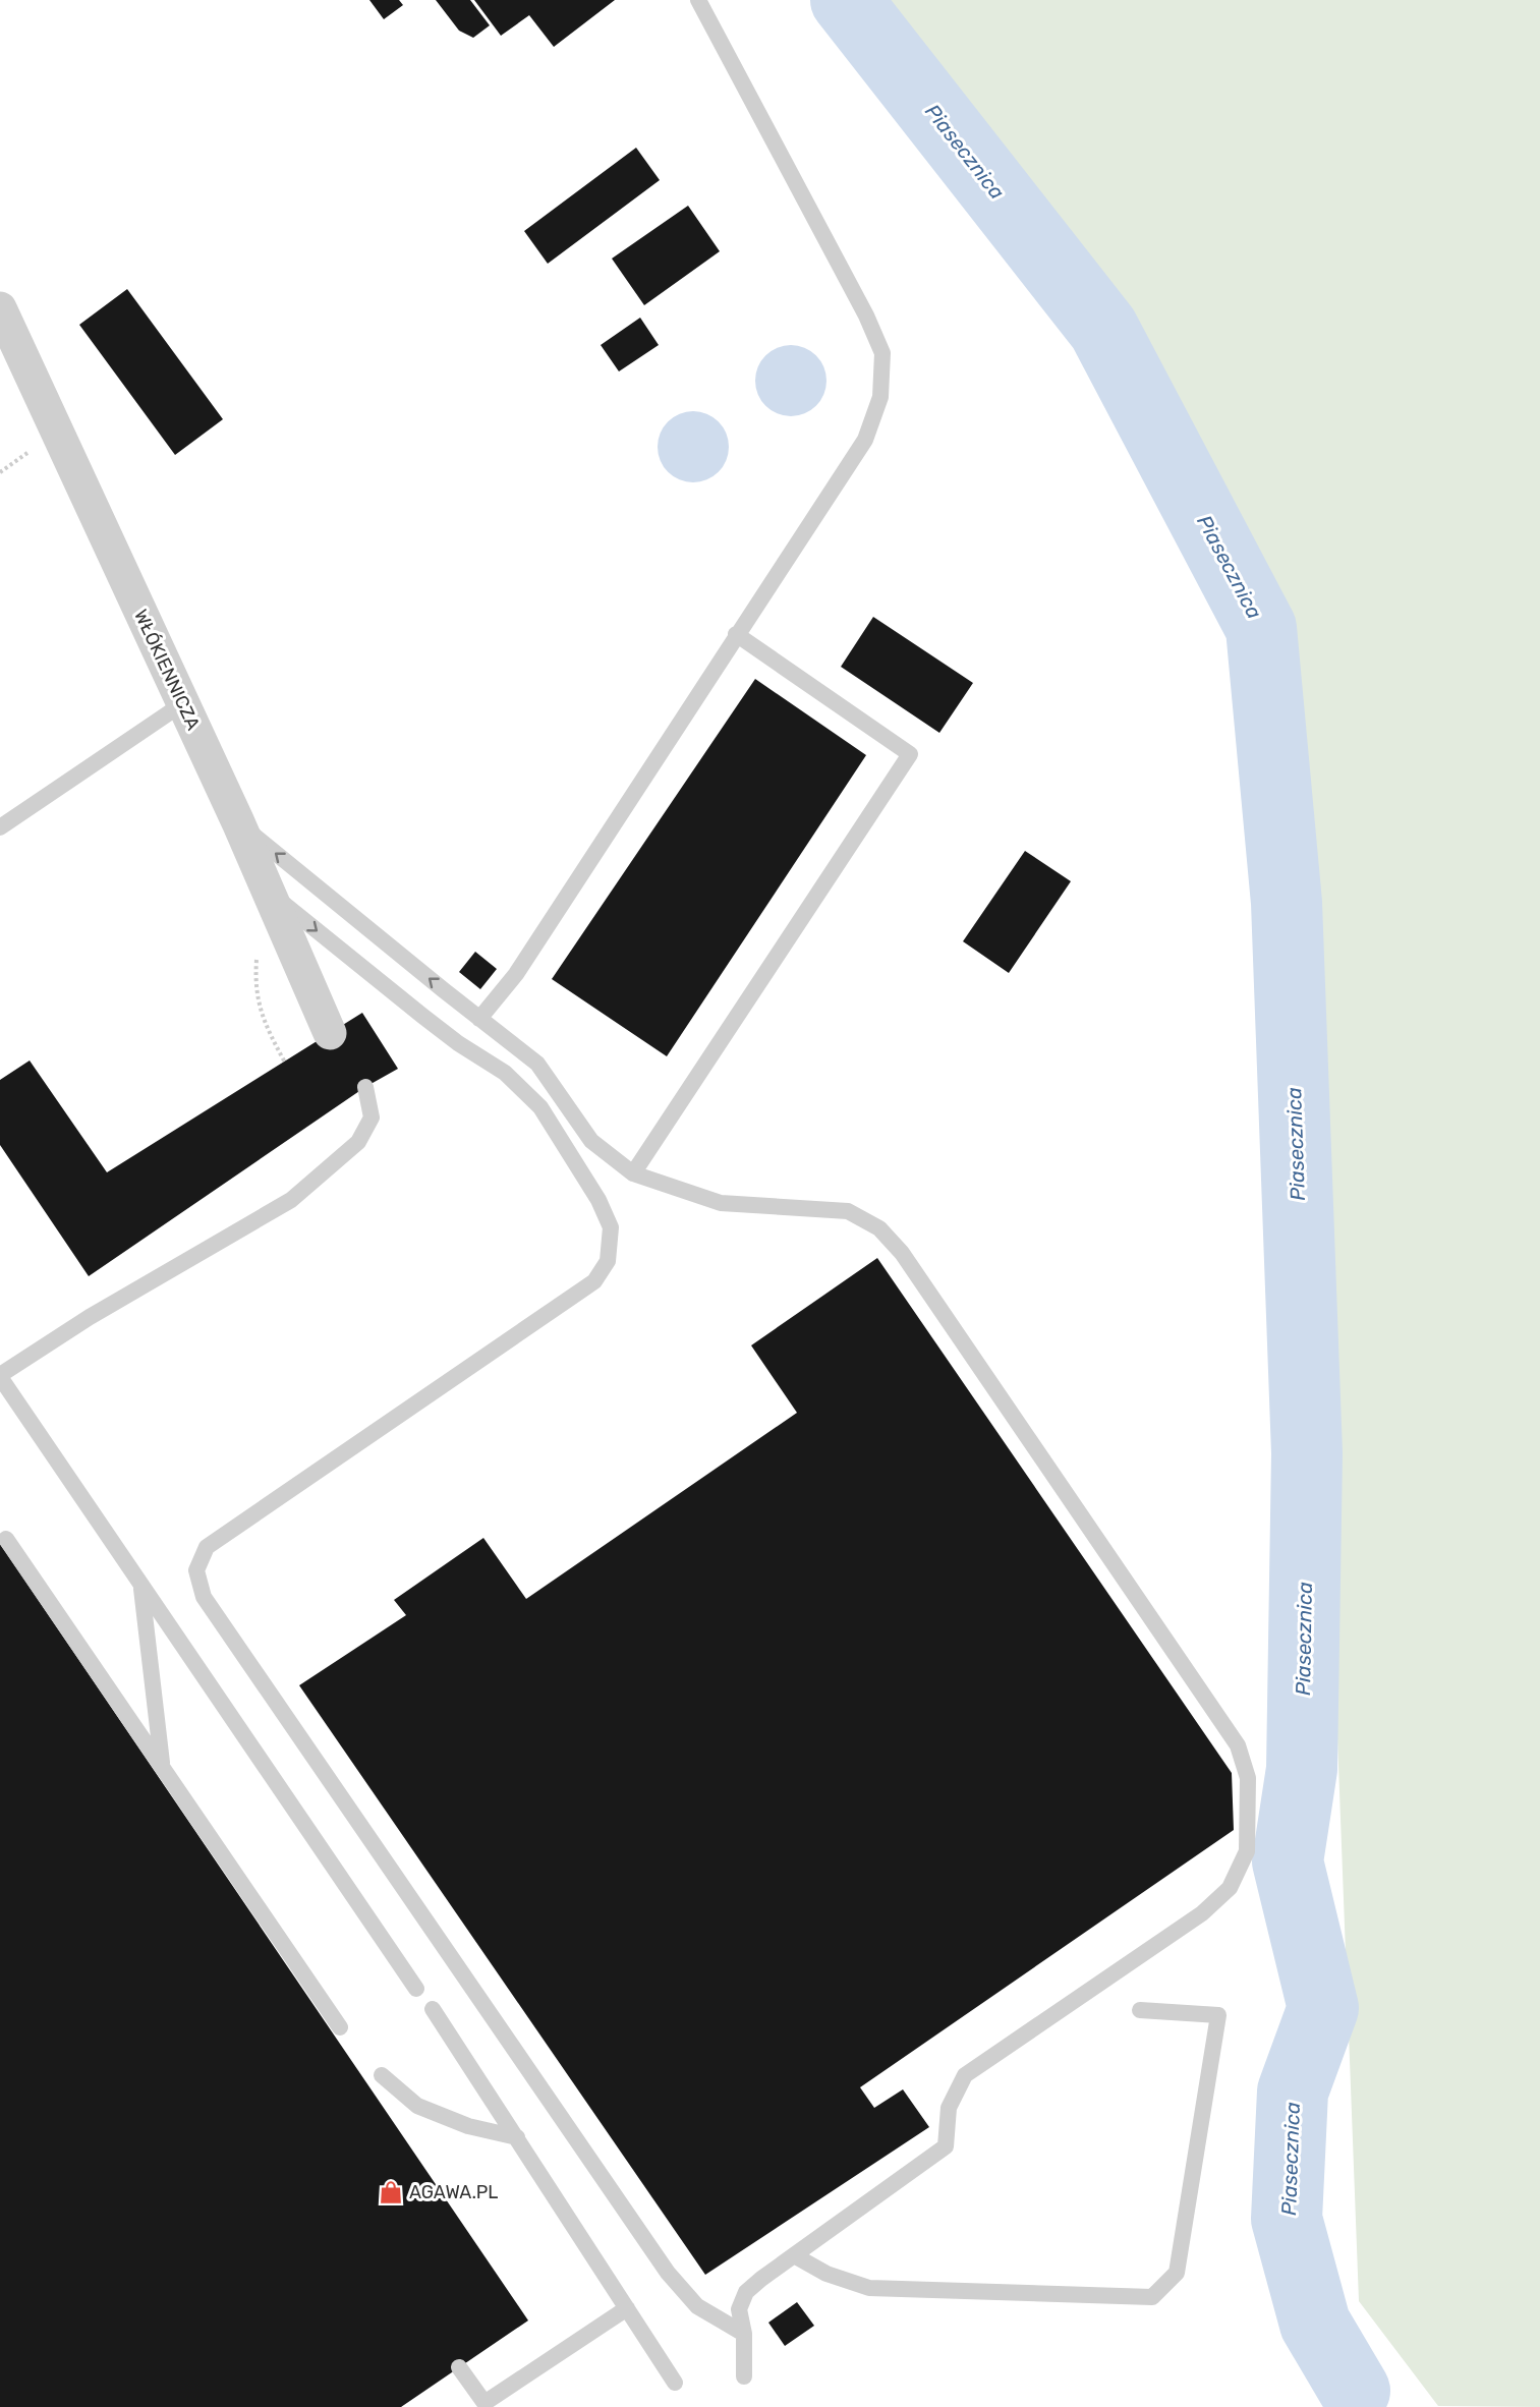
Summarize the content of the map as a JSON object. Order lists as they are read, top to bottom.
{
  "streets": {
    "street": ["WŁÓKIENNICZA"]
  },
  "water": ["Piasecznica"],
  "places": {
    "shop": ["AGAWA.PL"]
  }
}
